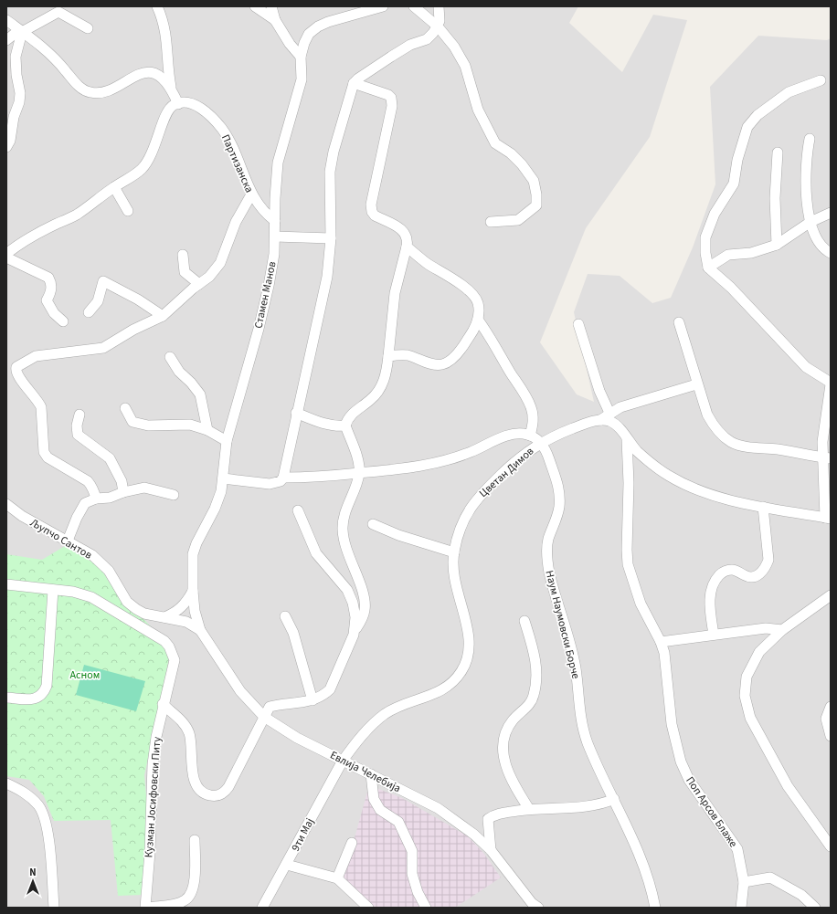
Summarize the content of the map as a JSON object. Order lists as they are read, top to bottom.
{
  "streets": {
    "street": [
      "Партизанска",
      "Стамен Манов",
      "Цветан Димов",
      "Љупчо Сантов",
      "Наум Наумовски Борче",
      "Евлија Челебија",
      "Кузман Јосифовски Питу",
      "Поп Арсов Блаже",
      "9ти Мај"
    ]
  },
  "crossings": [
    ["Партизанска", "Стамен Манов"],
    ["Стамен Манов", "Љупчо Сантов"],
    ["Стамен Манов", "Евлија Челебија"],
    ["Цветан Димов", "Наум Наумовски Борче"],
    ["Цветан Димов", "Евлија Челебија"],
    ["Цветан Димов", "9ти Мај"],
    ["Љупчо Сантов", "Евлија Челебија"],
    ["Евлија Челебија", "9ти Мај"]
  ],
  "parks": ["Асном"],
  "north": "top"
}
